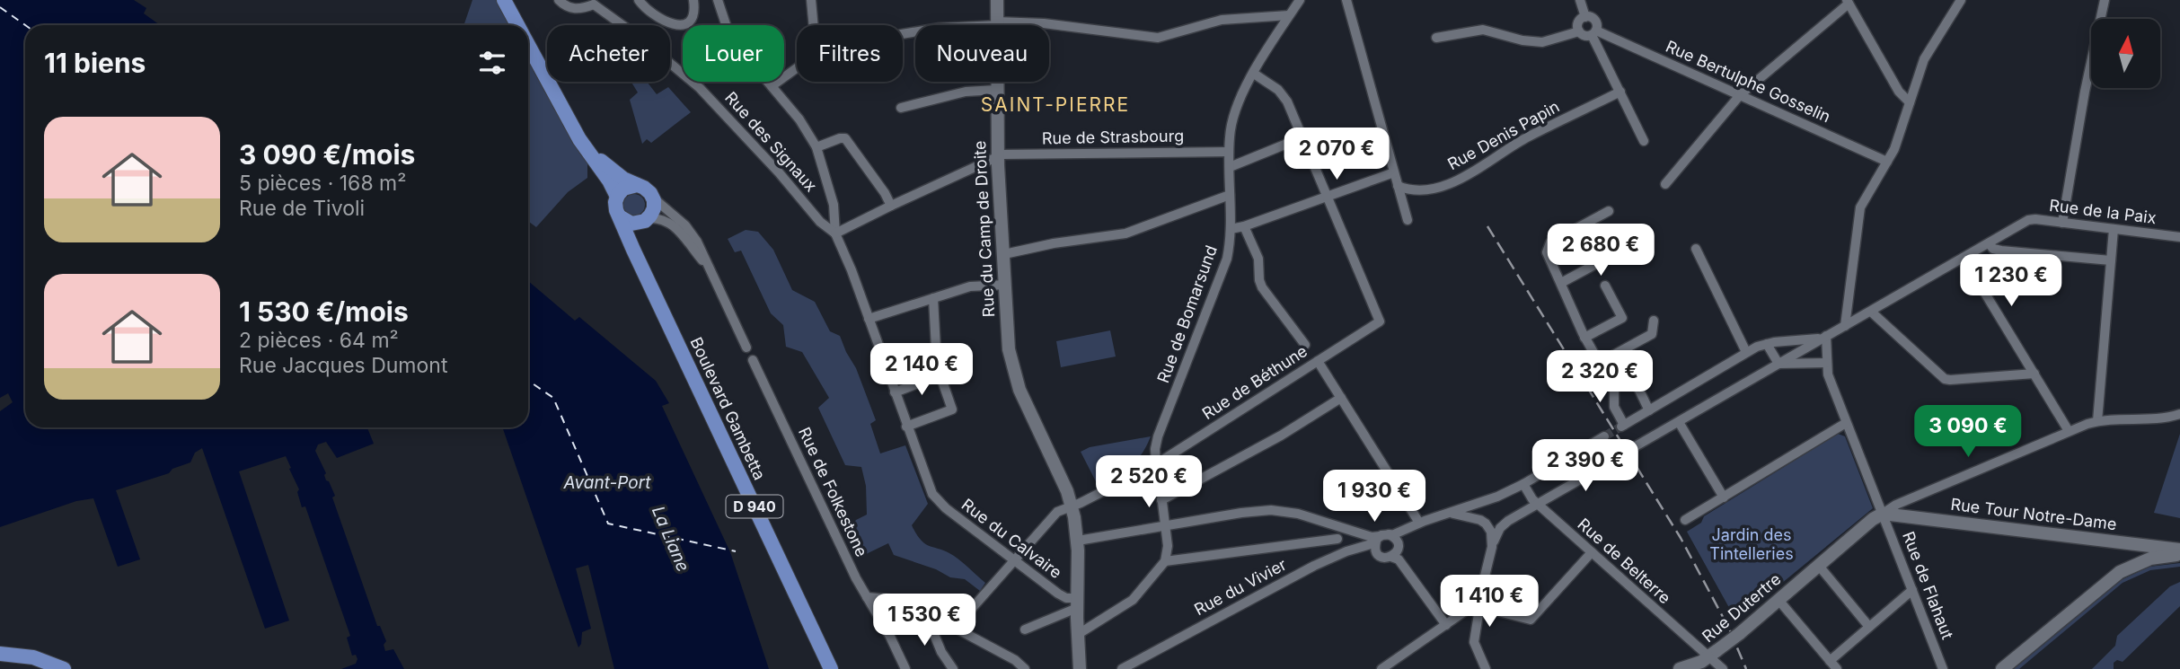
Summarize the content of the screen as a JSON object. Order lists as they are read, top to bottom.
{
  "streets": {
    "main road": [
      "Rue du Camp de Droite",
      "Boulevard Gambetta",
      "D 940",
      "Rue Tour Notre-Dame",
      "Rue Dutertre"
    ],
    "street": [
      "Rue Bertulphe Gosselin",
      "Rue Denis Papin",
      "Rue de Strasbourg",
      "Rue des Signaux",
      "Rue de la Paix",
      "Rue de Bomarsund",
      "Rue de Béthune",
      "Rue de Folkestone",
      "Rue du Calvaire",
      "Rue de Belterre",
      "Rue de Flahaut",
      "Rue du Vivier"
    ]
  },
  "crossings": [
    ["Rue de Strasbourg", "Rue du Camp de Droite"],
    ["Rue de Strasbourg", "Rue de Bomarsund"],
    ["Rue de la Paix", "Rue de Flahaut"],
    ["Rue du Camp de Droite", "Rue de Béthune"],
    ["Rue du Camp de Droite", "Rue du Calvaire"],
    ["Rue de Bomarsund", "Rue de Béthune"],
    ["Rue de Béthune", "Rue du Calvaire"],
    ["Rue Tour Notre-Dame", "Rue de Flahaut"],
    ["Rue Tour Notre-Dame", "Rue Dutertre"],
    ["Rue de Belterre", "Rue du Vivier"],
    ["Rue de Belterre", "Rue Dutertre"],
    ["Rue de Flahaut", "Rue Dutertre"]
  ],
  "districts": ["SAINT-PIERRE"],
  "water": ["Avant-Port", "La Liane"],
  "parks": ["Jardin des Tintelleries"],
  "north": "top",
  "page": {
    "chip": [
      "Acheter",
      "Louer",
      "Filtres",
      "Nouveau"
    ],
    "heading": "11 biens",
    "list": [
      {
        "name": "3 090 €/mois",
        "note": "5 pièces · 168 m² · Rue de Tivoli"
      },
      {
        "name": "1 530 €/mois",
        "note": "2 pièces · 64 m² · Rue Jacques Dumont"
      }
    ],
    "price": [
      "2 070 €",
      "2 680 €",
      "1 230 €",
      "2 140 €",
      "2 320 €",
      "3 090 €",
      "2 390 €",
      "2 520 €",
      "1 930 €",
      "1 410 €",
      "1 530 €"
    ]
  }
}
